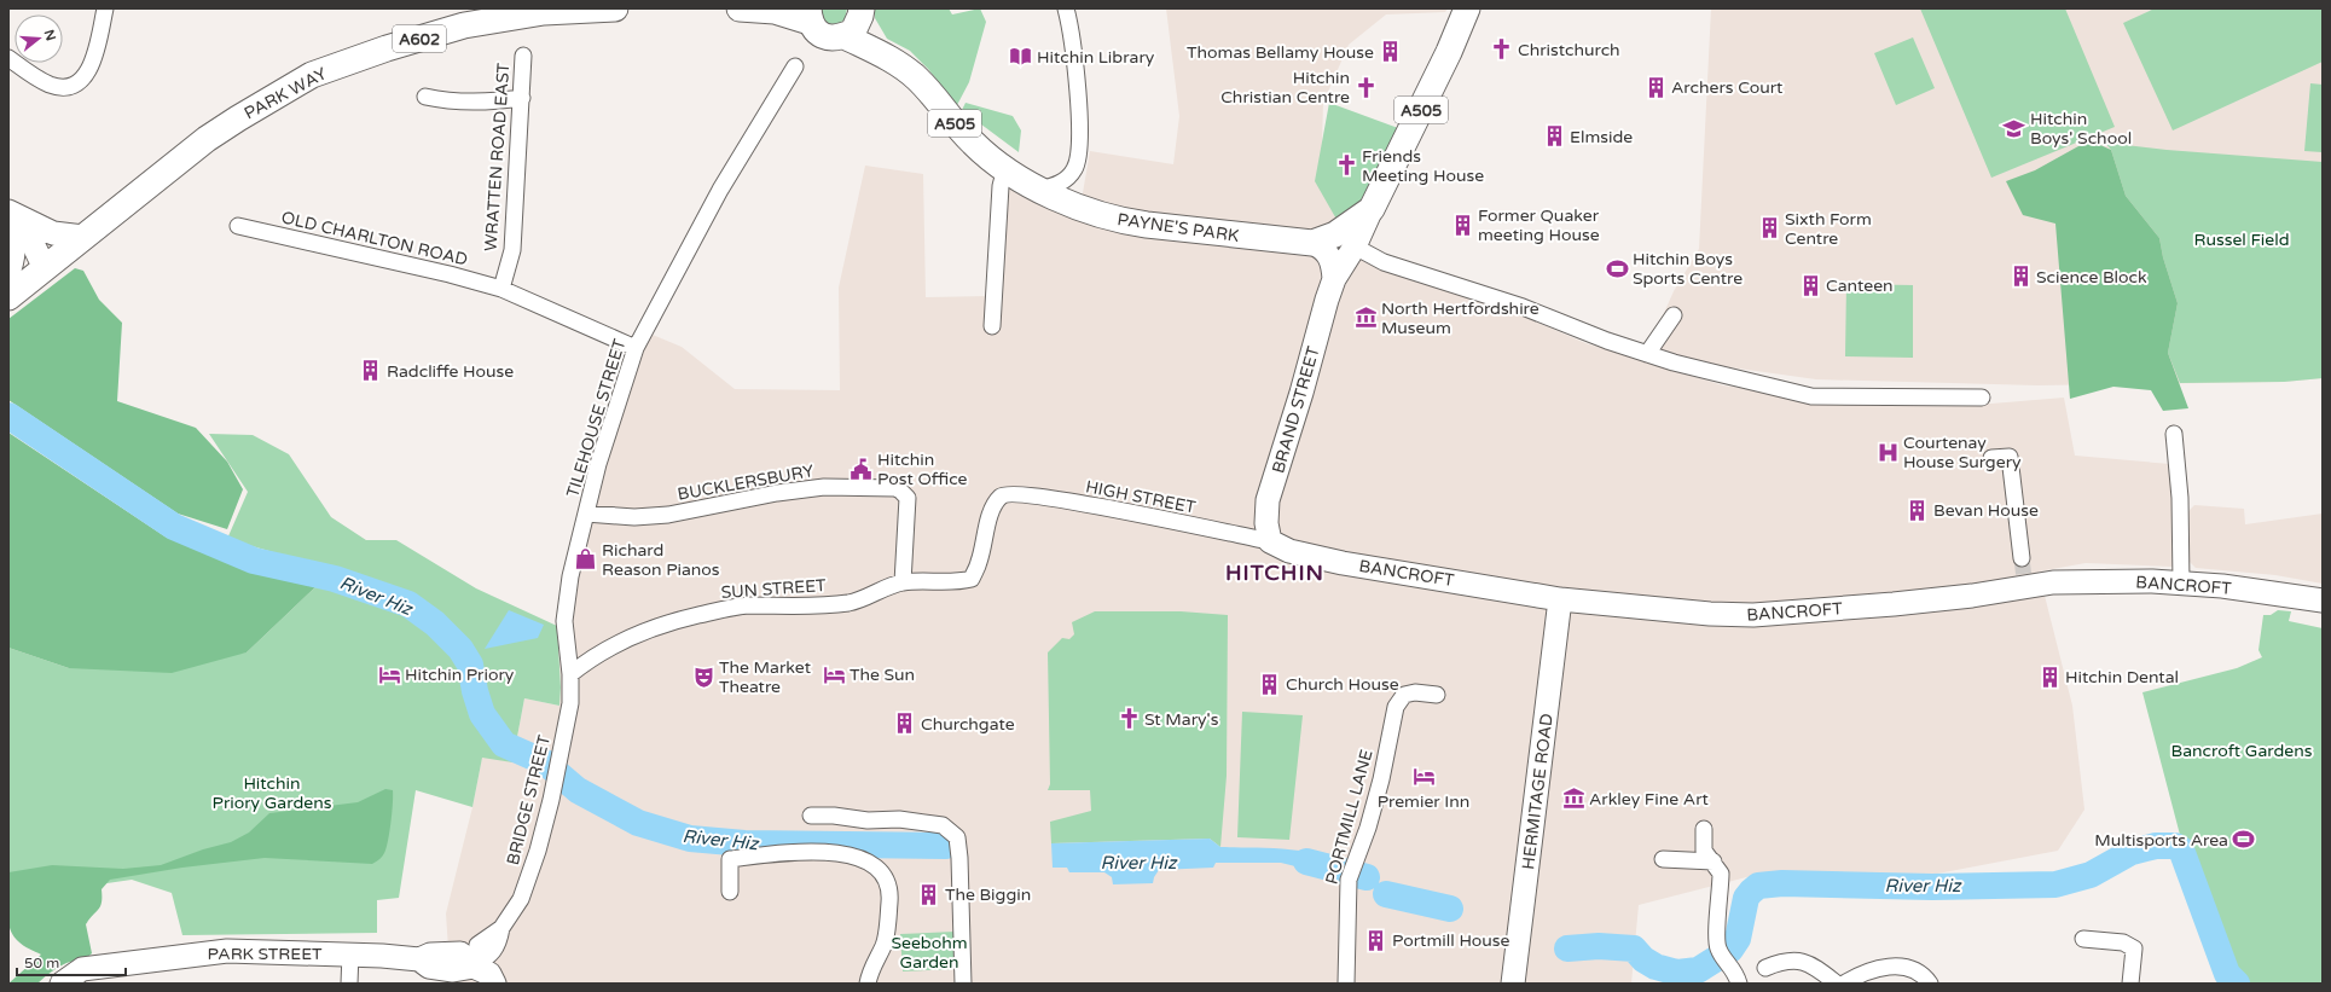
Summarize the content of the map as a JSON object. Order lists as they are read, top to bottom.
{
  "streets": {
    "main road": [
      "A602",
      "PARK WAY",
      "A505",
      "PAYNE'S PARK"
    ],
    "street": [
      "WRATTEN ROAD EAST",
      "OLD CHARLTON ROAD",
      "BRAND STREET",
      "TILEHOUSE STREET",
      "BUCKLERSBURY",
      "HIGH STREET",
      "BANCROFT",
      "SUN STREET",
      "HERMITAGE ROAD",
      "BRIDGE STREET",
      "PORTMILL LANE",
      "PARK STREET"
    ]
  },
  "crossings": [
    ["A505", "PAYNE'S PARK"],
    ["A505", "BRAND STREET"],
    ["WRATTEN ROAD EAST", "OLD CHARLTON ROAD"],
    ["PAYNE'S PARK", "BRAND STREET"],
    ["BRAND STREET", "HIGH STREET"],
    ["BRAND STREET", "BANCROFT"],
    ["TILEHOUSE STREET", "BUCKLERSBURY"],
    ["TILEHOUSE STREET", "SUN STREET"],
    ["TILEHOUSE STREET", "BRIDGE STREET"],
    ["BUCKLERSBURY", "HIGH STREET"],
    ["BUCKLERSBURY", "SUN STREET"],
    ["HIGH STREET", "BANCROFT"],
    ["HIGH STREET", "SUN STREET"],
    ["BANCROFT", "HERMITAGE ROAD"],
    ["SUN STREET", "BRIDGE STREET"],
    ["BRIDGE STREET", "PARK STREET"]
  ],
  "districts": ["HITCHIN"],
  "water": ["River Hiz"],
  "parks": [
    "Russel Field",
    "Bancroft Gardens",
    "Hitchin Priory Gardens",
    "Seebohm Garden"
  ],
  "places": {
    "church": [
      "Christchurch",
      "Hitchin Christian Centre",
      "Friends Meeting House",
      "St Mary's"
    ],
    "building": [
      "Thomas Bellamy House",
      "Archers Court",
      "Elmside",
      "Former Quaker meeting House",
      "Sixth Form Centre",
      "Science Block",
      "Canteen",
      "Radcliffe House",
      "Bevan House",
      "Hitchin Dental",
      "Church House",
      "Churchgate",
      "The Biggin",
      "Portmill House"
    ],
    "library": ["Hitchin Library"],
    "school or university": ["Hitchin Boys' School"],
    "sports": ["Hitchin Boys Sports Centre", "Multisports Area"],
    "museum": ["North Hertfordshire Museum", "Arkley Fine Art"],
    "hospital": ["Courtenay House Surgery"],
    "public building": ["Hitchin Post Office"],
    "shop": ["Richard Reason Pianos"],
    "hotel": ["Hitchin Priory", "The Sun", "Premier Inn"],
    "theatre": ["The Market Theatre"]
  },
  "scale_bar": "50 m",
  "north": "right"
}
